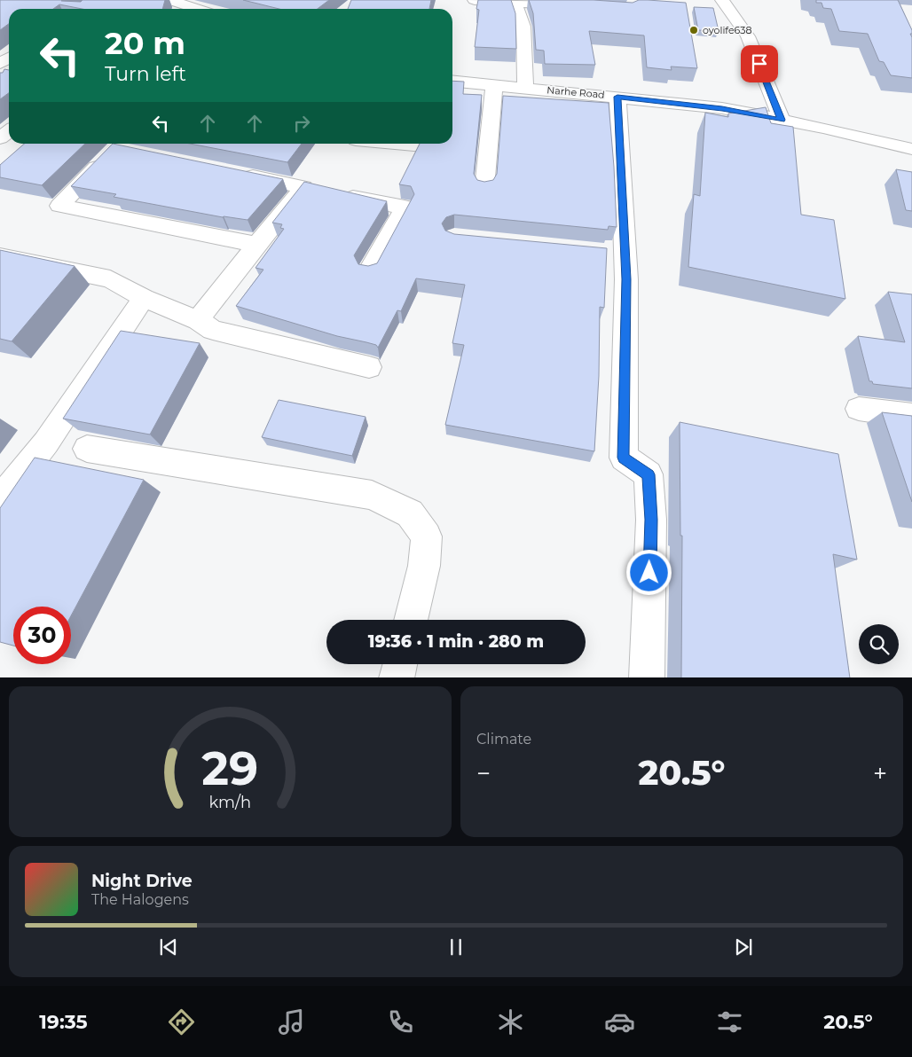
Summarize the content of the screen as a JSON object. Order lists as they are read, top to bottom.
{
  "streets": {
    "street": ["Narhe Road"]
  },
  "places": ["oyolife638"],
  "page": {
    "turn": ["20 m", "Turn left"],
    "limit": "30",
    "trip": "19:36 · 1 min · 280 m",
    "tile": "Climate",
    "heat": ["−", "20.5°", "+"],
    "song": ["Night Drive", "The Halogens"],
    "tabs": ["19:35", "20.5°"],
    "gauge": ["29", "km/h"]
  }
}
